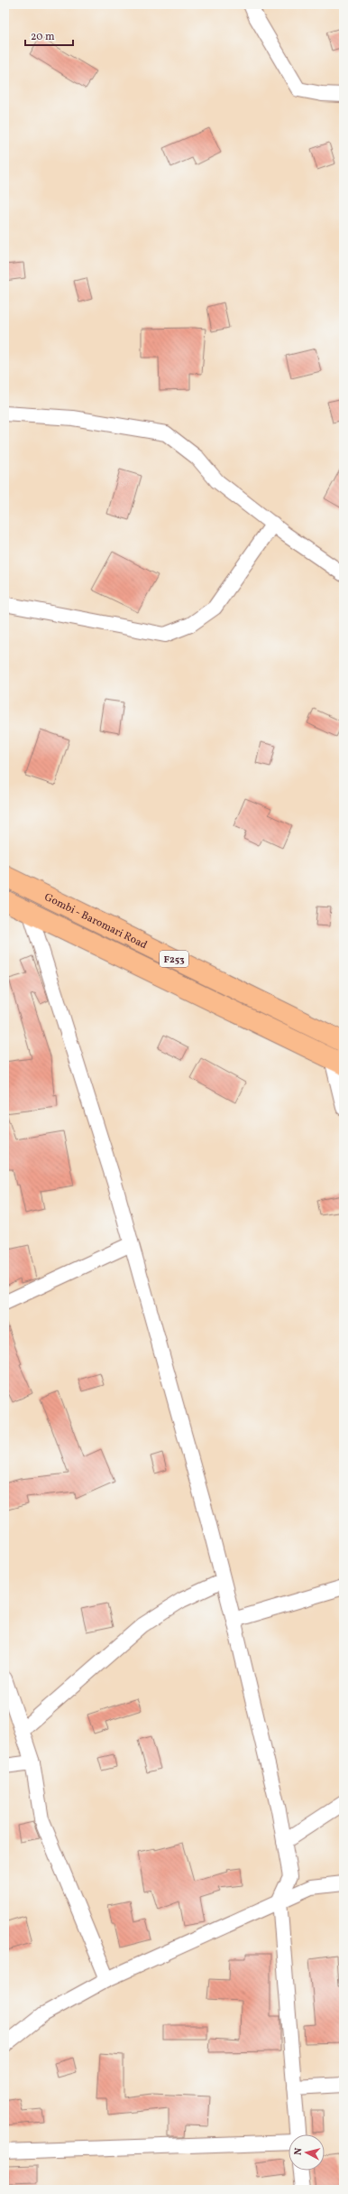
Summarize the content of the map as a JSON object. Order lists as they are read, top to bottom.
{
  "streets": {
    "main road": ["Gombi - Baromari Road", "F253"]
  },
  "scale_bar": "20 m",
  "north": "left"
}
